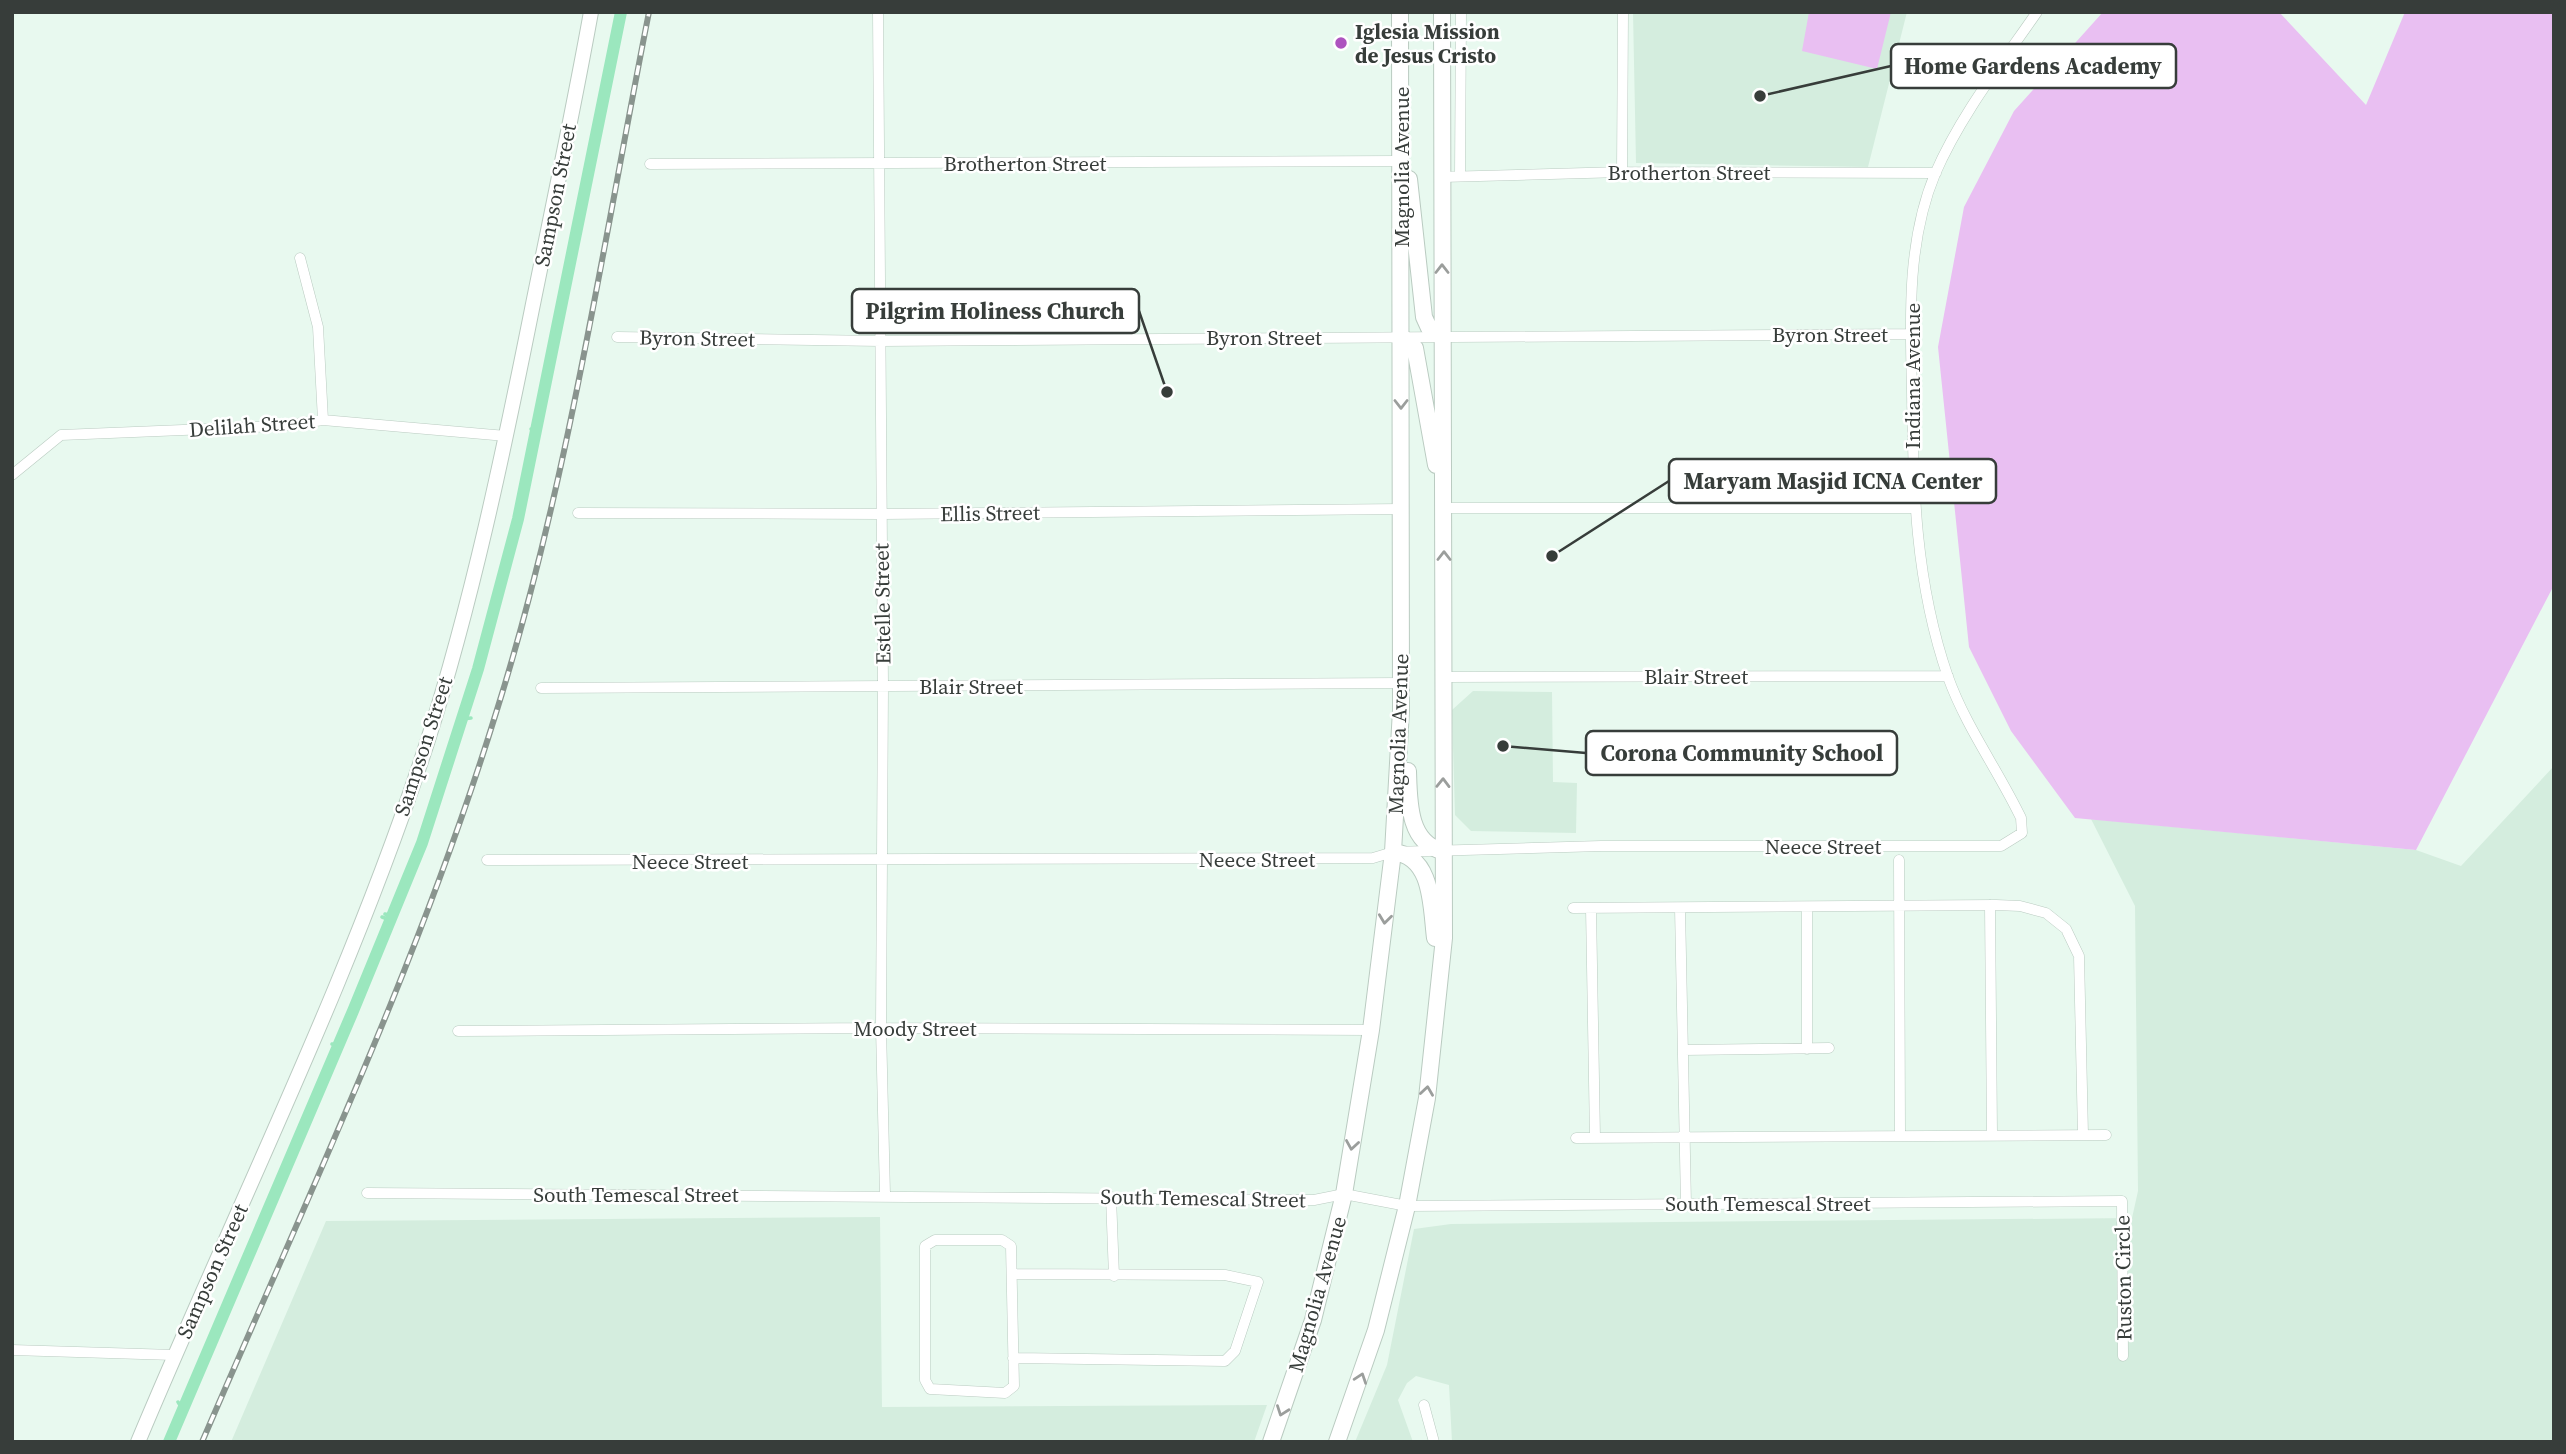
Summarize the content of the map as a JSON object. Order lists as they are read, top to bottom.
{
  "streets": {
    "main road": ["Magnolia Avenue"],
    "street": [
      "Brotherton Street",
      "Sampson Street",
      "Byron Street",
      "Indiana Avenue",
      "Delilah Street",
      "Ellis Street",
      "Estelle Street",
      "Blair Street",
      "Neece Street",
      "Moody Street",
      "South Temescal Street",
      "Ruston Circle"
    ]
  },
  "crossings": [
    ["Brotherton Street", "Magnolia Avenue"],
    ["Brotherton Street", "Indiana Avenue"],
    ["Brotherton Street", "Estelle Street"],
    ["Magnolia Avenue", "Byron Street"],
    ["Magnolia Avenue", "Ellis Street"],
    ["Magnolia Avenue", "Blair Street"],
    ["Magnolia Avenue", "Neece Street"],
    ["Magnolia Avenue", "Moody Street"],
    ["Magnolia Avenue", "South Temescal Street"],
    ["Sampson Street", "Delilah Street"],
    ["Byron Street", "Indiana Avenue"],
    ["Byron Street", "Estelle Street"],
    ["Indiana Avenue", "Blair Street"],
    ["Indiana Avenue", "Neece Street"],
    ["Ellis Street", "Estelle Street"],
    ["Estelle Street", "Blair Street"],
    ["Estelle Street", "Neece Street"],
    ["Estelle Street", "Moody Street"],
    ["Estelle Street", "South Temescal Street"],
    ["South Temescal Street", "Ruston Circle"]
  ],
  "places": [
    "Iglesia Mission de Jesus Cristo",
    "Home Gardens Academy",
    "Pilgrim Holiness Church",
    "Maryam Masjid ICNA Center",
    "Corona Community School"
  ]
}
